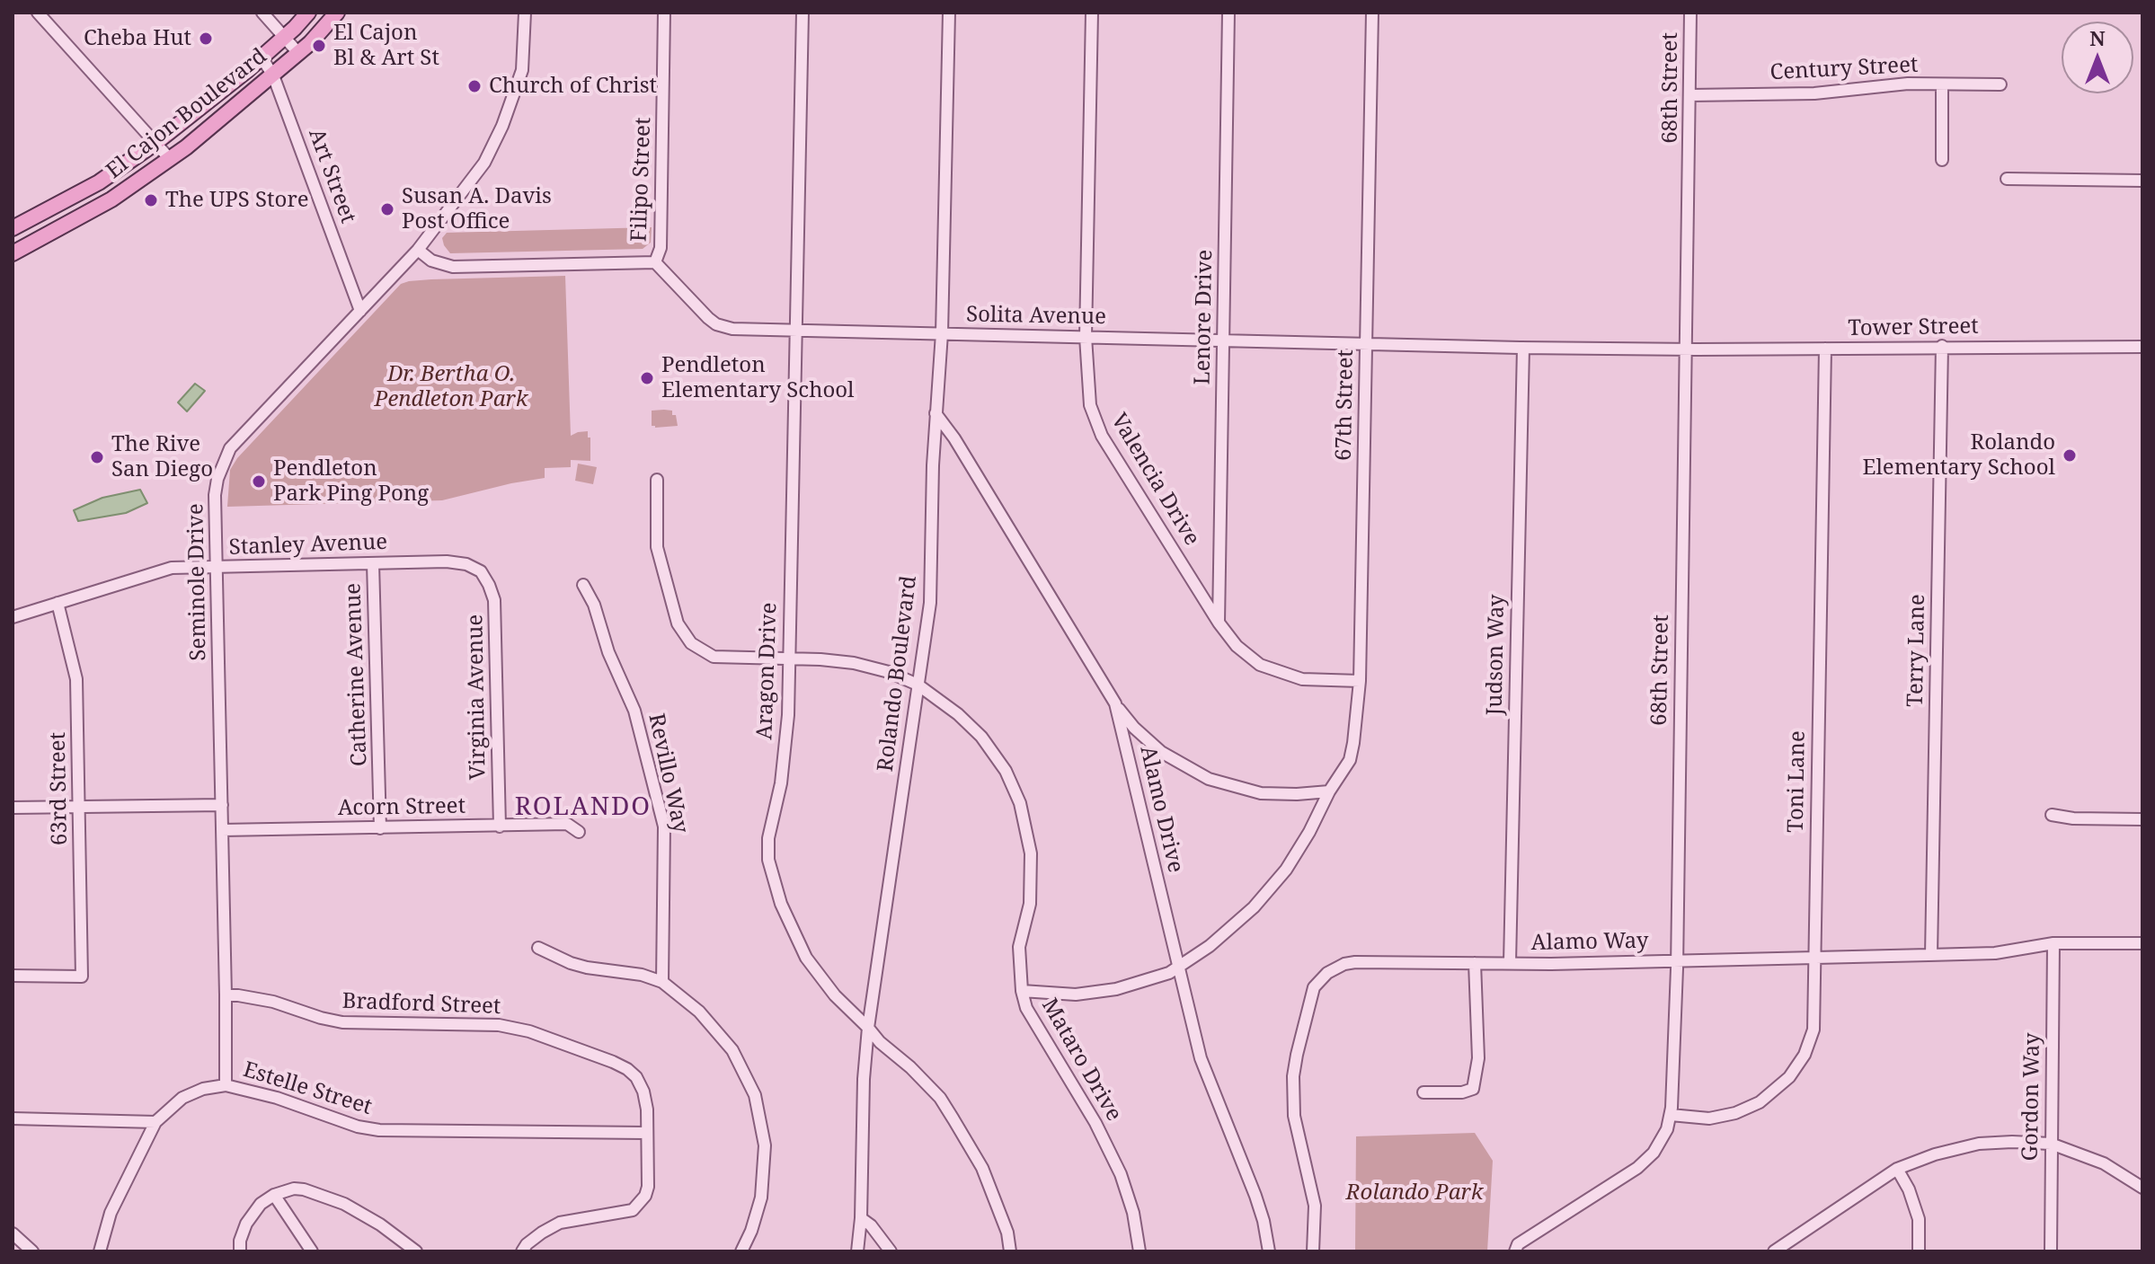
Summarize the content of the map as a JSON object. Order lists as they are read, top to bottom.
{
  "streets": {
    "main road": ["El Cajon Boulevard"],
    "street": [
      "Century Street",
      "68th Street",
      "Art Street",
      "Filipo Street",
      "Solita Avenue",
      "Lenore Drive",
      "Tower Street",
      "67th Street",
      "Valencia Drive",
      "Stanley Avenue",
      "Seminole Drive",
      "Terry Lane",
      "Judson Way",
      "Aragon Drive",
      "Rolando Boulevard",
      "Catherine Avenue",
      "Virginia Avenue",
      "Revillo Way",
      "Toni Lane",
      "63rd Street",
      "Acorn Street",
      "Alamo Drive",
      "Alamo Way",
      "Bradford Street",
      "Mataro Drive",
      "Estelle Street",
      "Gordon Way"
    ]
  },
  "crossings": [
    ["Century Street", "68th Street"],
    ["68th Street", "Solita Avenue"],
    ["68th Street", "Tower Street"],
    ["68th Street", "Toni Lane"],
    ["68th Street", "Alamo Way"],
    ["El Cajon Boulevard", "Art Street"],
    ["Art Street", "Seminole Drive"],
    ["Filipo Street", "Solita Avenue"],
    ["Solita Avenue", "Lenore Drive"],
    ["Solita Avenue", "Tower Street"],
    ["Solita Avenue", "67th Street"],
    ["Solita Avenue", "Valencia Drive"],
    ["Solita Avenue", "Judson Way"],
    ["Solita Avenue", "Aragon Drive"],
    ["Solita Avenue", "Rolando Boulevard"],
    ["Lenore Drive", "Valencia Drive"],
    ["Tower Street", "Terry Lane"],
    ["Tower Street", "Toni Lane"],
    ["67th Street", "Valencia Drive"],
    ["67th Street", "Alamo Drive"],
    ["67th Street", "Mataro Drive"],
    ["Stanley Avenue", "Seminole Drive"],
    ["Stanley Avenue", "Catherine Avenue"],
    ["Stanley Avenue", "Virginia Avenue"],
    ["Stanley Avenue", "63rd Street"],
    ["Seminole Drive", "Acorn Street"],
    ["Seminole Drive", "Bradford Street"],
    ["Seminole Drive", "Estelle Street"],
    ["Terry Lane", "Alamo Way"],
    ["Judson Way", "Alamo Way"],
    ["Aragon Drive", "Rolando Boulevard"],
    ["Aragon Drive", "Mataro Drive"],
    ["Rolando Boulevard", "Alamo Drive"],
    ["Rolando Boulevard", "Mataro Drive"],
    ["Catherine Avenue", "Acorn Street"],
    ["Virginia Avenue", "Acorn Street"],
    ["Toni Lane", "Alamo Way"],
    ["Alamo Way", "Gordon Way"],
    ["Bradford Street", "Estelle Street"]
  ],
  "districts": ["ROLANDO"],
  "parks": ["Dr. Bertha O. Pendleton Park", "Rolando Park"],
  "places": [
    "Cheba Hut",
    "El Cajon Bl & Art St",
    "Church of Christ",
    "The UPS Store",
    "Susan A. Davis Post Office",
    "Pendleton Elementary School",
    "Rolando Elementary School",
    "The Rive San Diego",
    "Pendleton Park Ping Pong"
  ],
  "north": "top"
}
